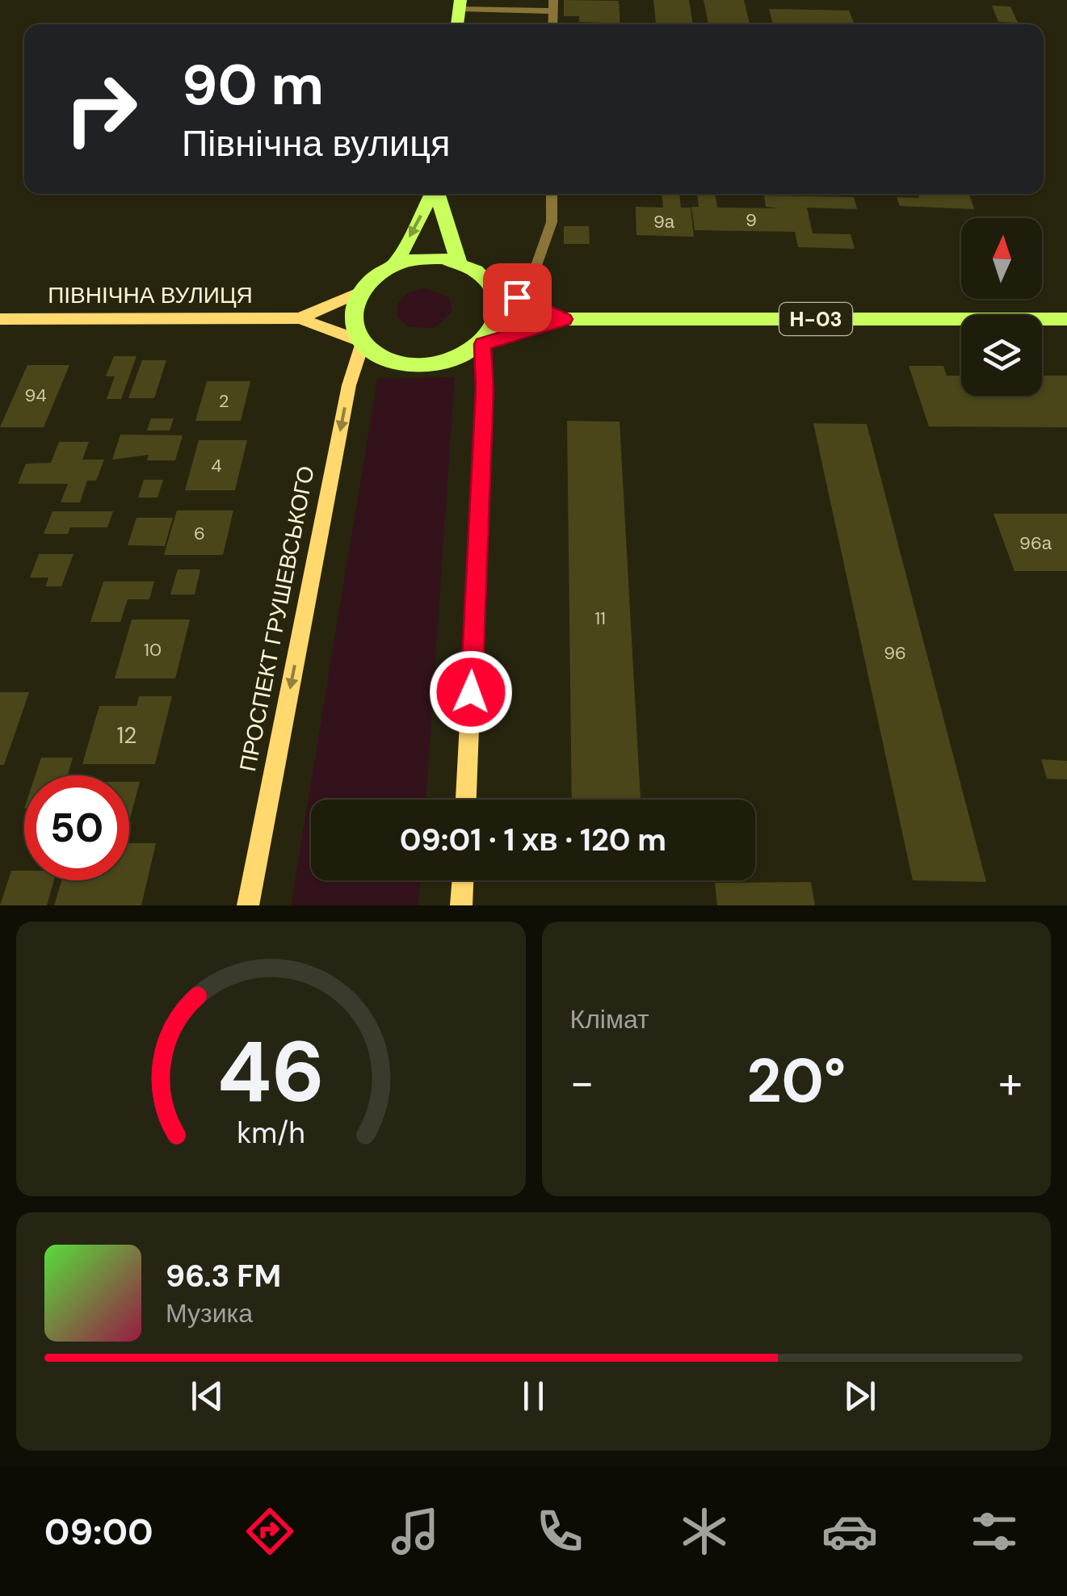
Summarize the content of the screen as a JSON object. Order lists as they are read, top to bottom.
{
  "streets": {
    "main road": ["ПІВНІЧНА ВУЛИЦЯ", "Н-03", "ПРОСПЕКТ ГРУШЕВСЬКОГО"]
  },
  "crossings": [
    ["ПІВНІЧНА ВУЛИЦЯ", "Н-03"],
    ["ПІВНІЧНА ВУЛИЦЯ", "ПРОСПЕКТ ГРУШЕВСЬКОГО"],
    ["Н-03", "ПРОСПЕКТ ГРУШЕВСЬКОГО"]
  ],
  "one_way": ["ПРОСПЕКТ ГРУШЕВСЬКОГО"],
  "house_numbers": [
    "9",
    "9а",
    "94",
    "2",
    "4",
    "6",
    "96а",
    "11",
    "10",
    "96",
    "12"
  ],
  "north": "top",
  "page": {
    "turn": ["90 m", "Північна вулиця"],
    "limit": "50",
    "trip": "09:01 · 1 хв · 120 m",
    "tile": "Клімат",
    "heat": ["−", "20°", "+"],
    "song": ["96.3 FM", "Музика"],
    "tabs": "09:00",
    "gauge": ["46", "km/h"]
  }
}
